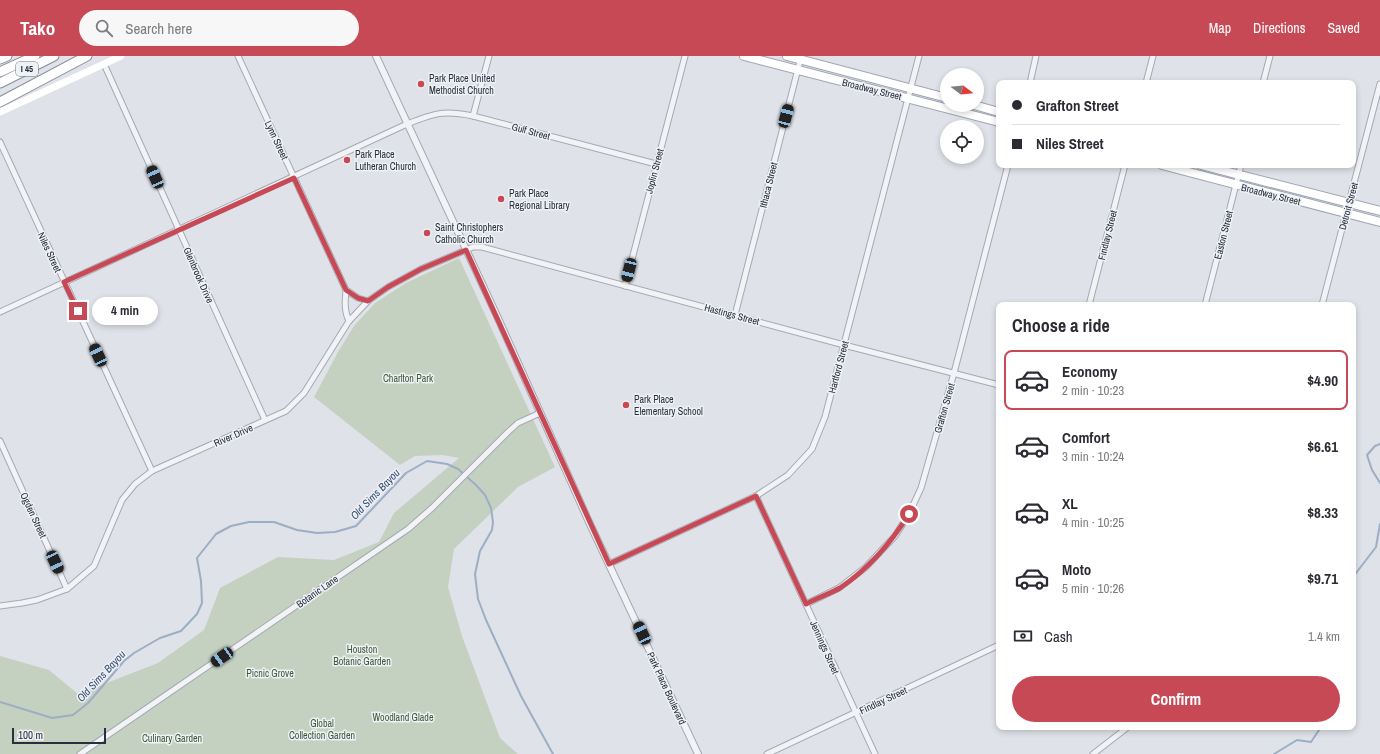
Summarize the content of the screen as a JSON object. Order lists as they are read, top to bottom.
{
  "streets": {
    "highway": ["I 45"],
    "main road": ["Broadway Street"],
    "street": [
      "Gulf Street",
      "Lynn Street",
      "Joplin Street",
      "Ithaca Street",
      "Detroit Street",
      "Findlay Street",
      "Easton Street",
      "Niles Street",
      "Glenbrook Drive",
      "Hastings Street",
      "Hartford Street",
      "Grafton Street",
      "River Drive",
      "Ogden Street",
      "Botanic Lane",
      "Jennings Street",
      "Park Place Boulevard"
    ]
  },
  "crossings": [
    ["Broadway Street", "Ithaca Street"],
    ["Broadway Street", "Detroit Street"],
    ["Broadway Street", "Easton Street"],
    ["Broadway Street", "Hartford Street"],
    ["Gulf Street", "Lynn Street"],
    ["Gulf Street", "Joplin Street"],
    ["Gulf Street", "Niles Street"],
    ["Gulf Street", "Glenbrook Drive"],
    ["Gulf Street", "Park Place Boulevard"],
    ["Lynn Street", "River Drive"],
    ["Joplin Street", "Hastings Street"],
    ["Ithaca Street", "Hastings Street"],
    ["Findlay Street", "Jennings Street"],
    ["Niles Street", "River Drive"],
    ["Glenbrook Drive", "River Drive"],
    ["Hastings Street", "Hartford Street"],
    ["Hastings Street", "Grafton Street"],
    ["Hastings Street", "River Drive"],
    ["Hastings Street", "Park Place Boulevard"],
    ["Hartford Street", "Jennings Street"],
    ["Hartford Street", "Park Place Boulevard"],
    ["Grafton Street", "Jennings Street"],
    ["River Drive", "Ogden Street"],
    ["River Drive", "Park Place Boulevard"],
    ["Botanic Lane", "Park Place Boulevard"]
  ],
  "water": ["Old Sims Bayou"],
  "parks": [
    "Charlton Park",
    "Houston Botanic Garden",
    "Picnic Grove",
    "Woodland Glade",
    "Global Collection Garden",
    "Culinary Garden"
  ],
  "places": [
    "Park Place United Methodist Church",
    "Park Place Lutheran Church",
    "Park Place Regional Library",
    "Saint Christophers Catholic Church",
    "Park Place Elementary School"
  ],
  "scale_bar": "100 m",
  "north": "right",
  "page": {
    "header": "Tako",
    "search": "Search here",
    "nav": ["Map", "Directions", "Saved"],
    "banner": ["Grafton Street", "Niles Street"],
    "bubble": "4 min",
    "heading": "Choose a ride",
    "list": [
      {
        "name": "Economy",
        "note": "2 min · 10:23",
        "value": "$4.90"
      },
      {
        "name": "Comfort",
        "note": "3 min · 10:24",
        "value": "$6.61"
      },
      {
        "name": "XL",
        "note": "4 min · 10:25",
        "value": "$8.33"
      },
      {
        "name": "Moto",
        "note": "5 min · 10:26",
        "value": "$9.71"
      }
    ],
    "pay": ["Cash", "1.4 km"],
    "buttons": "Confirm",
    "scale": "100 m"
  }
}
